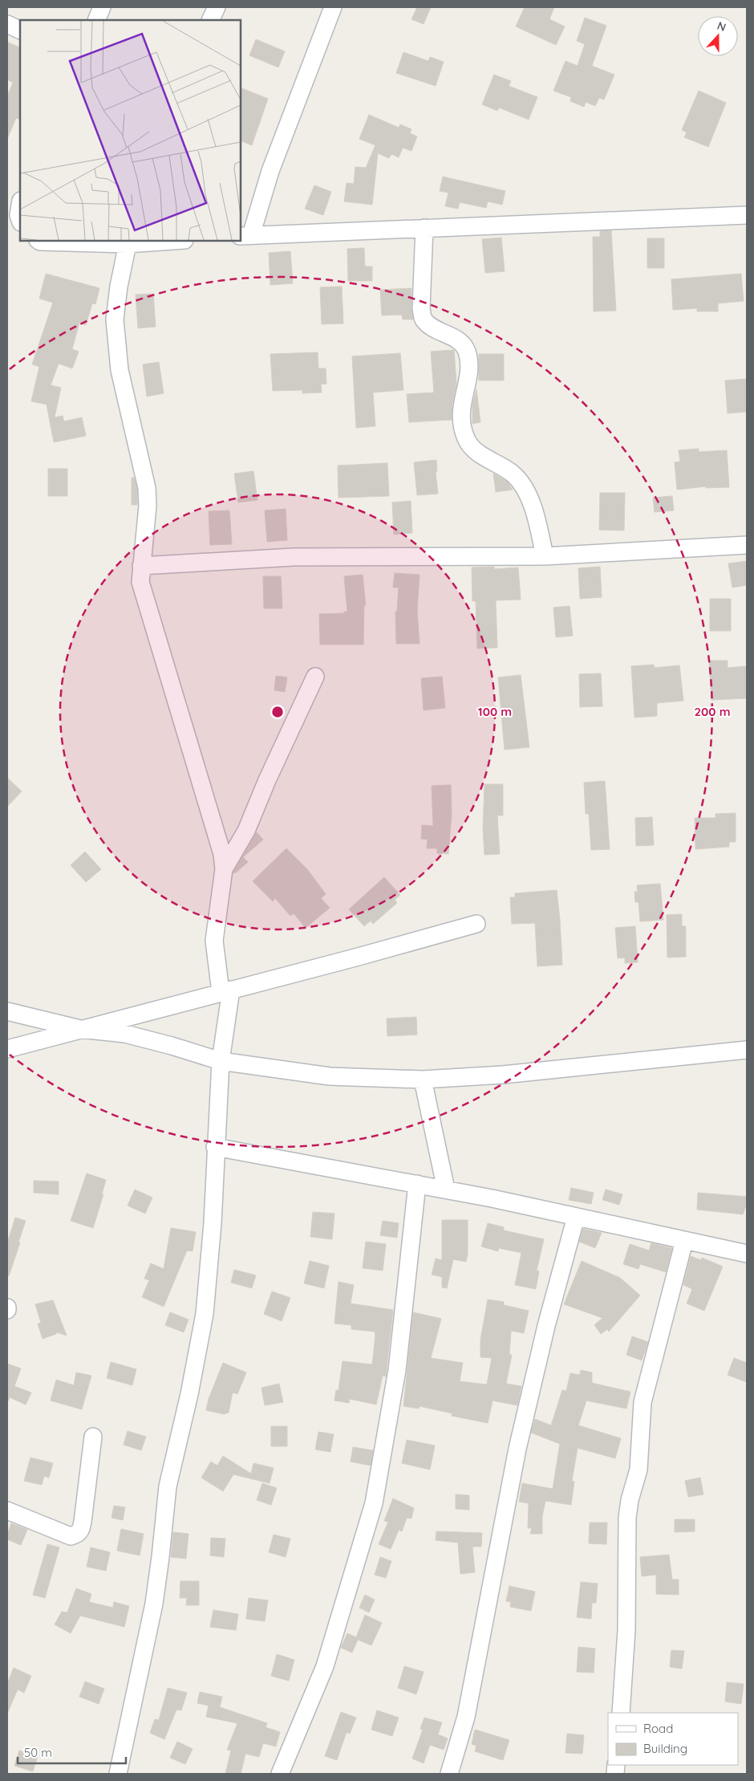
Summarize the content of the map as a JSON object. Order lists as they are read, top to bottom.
{
  "legend": ["Road", "Building"],
  "scale_bar": "50 m",
  "north": "top",
  "rings": ["100 m", "200 m"]
}
